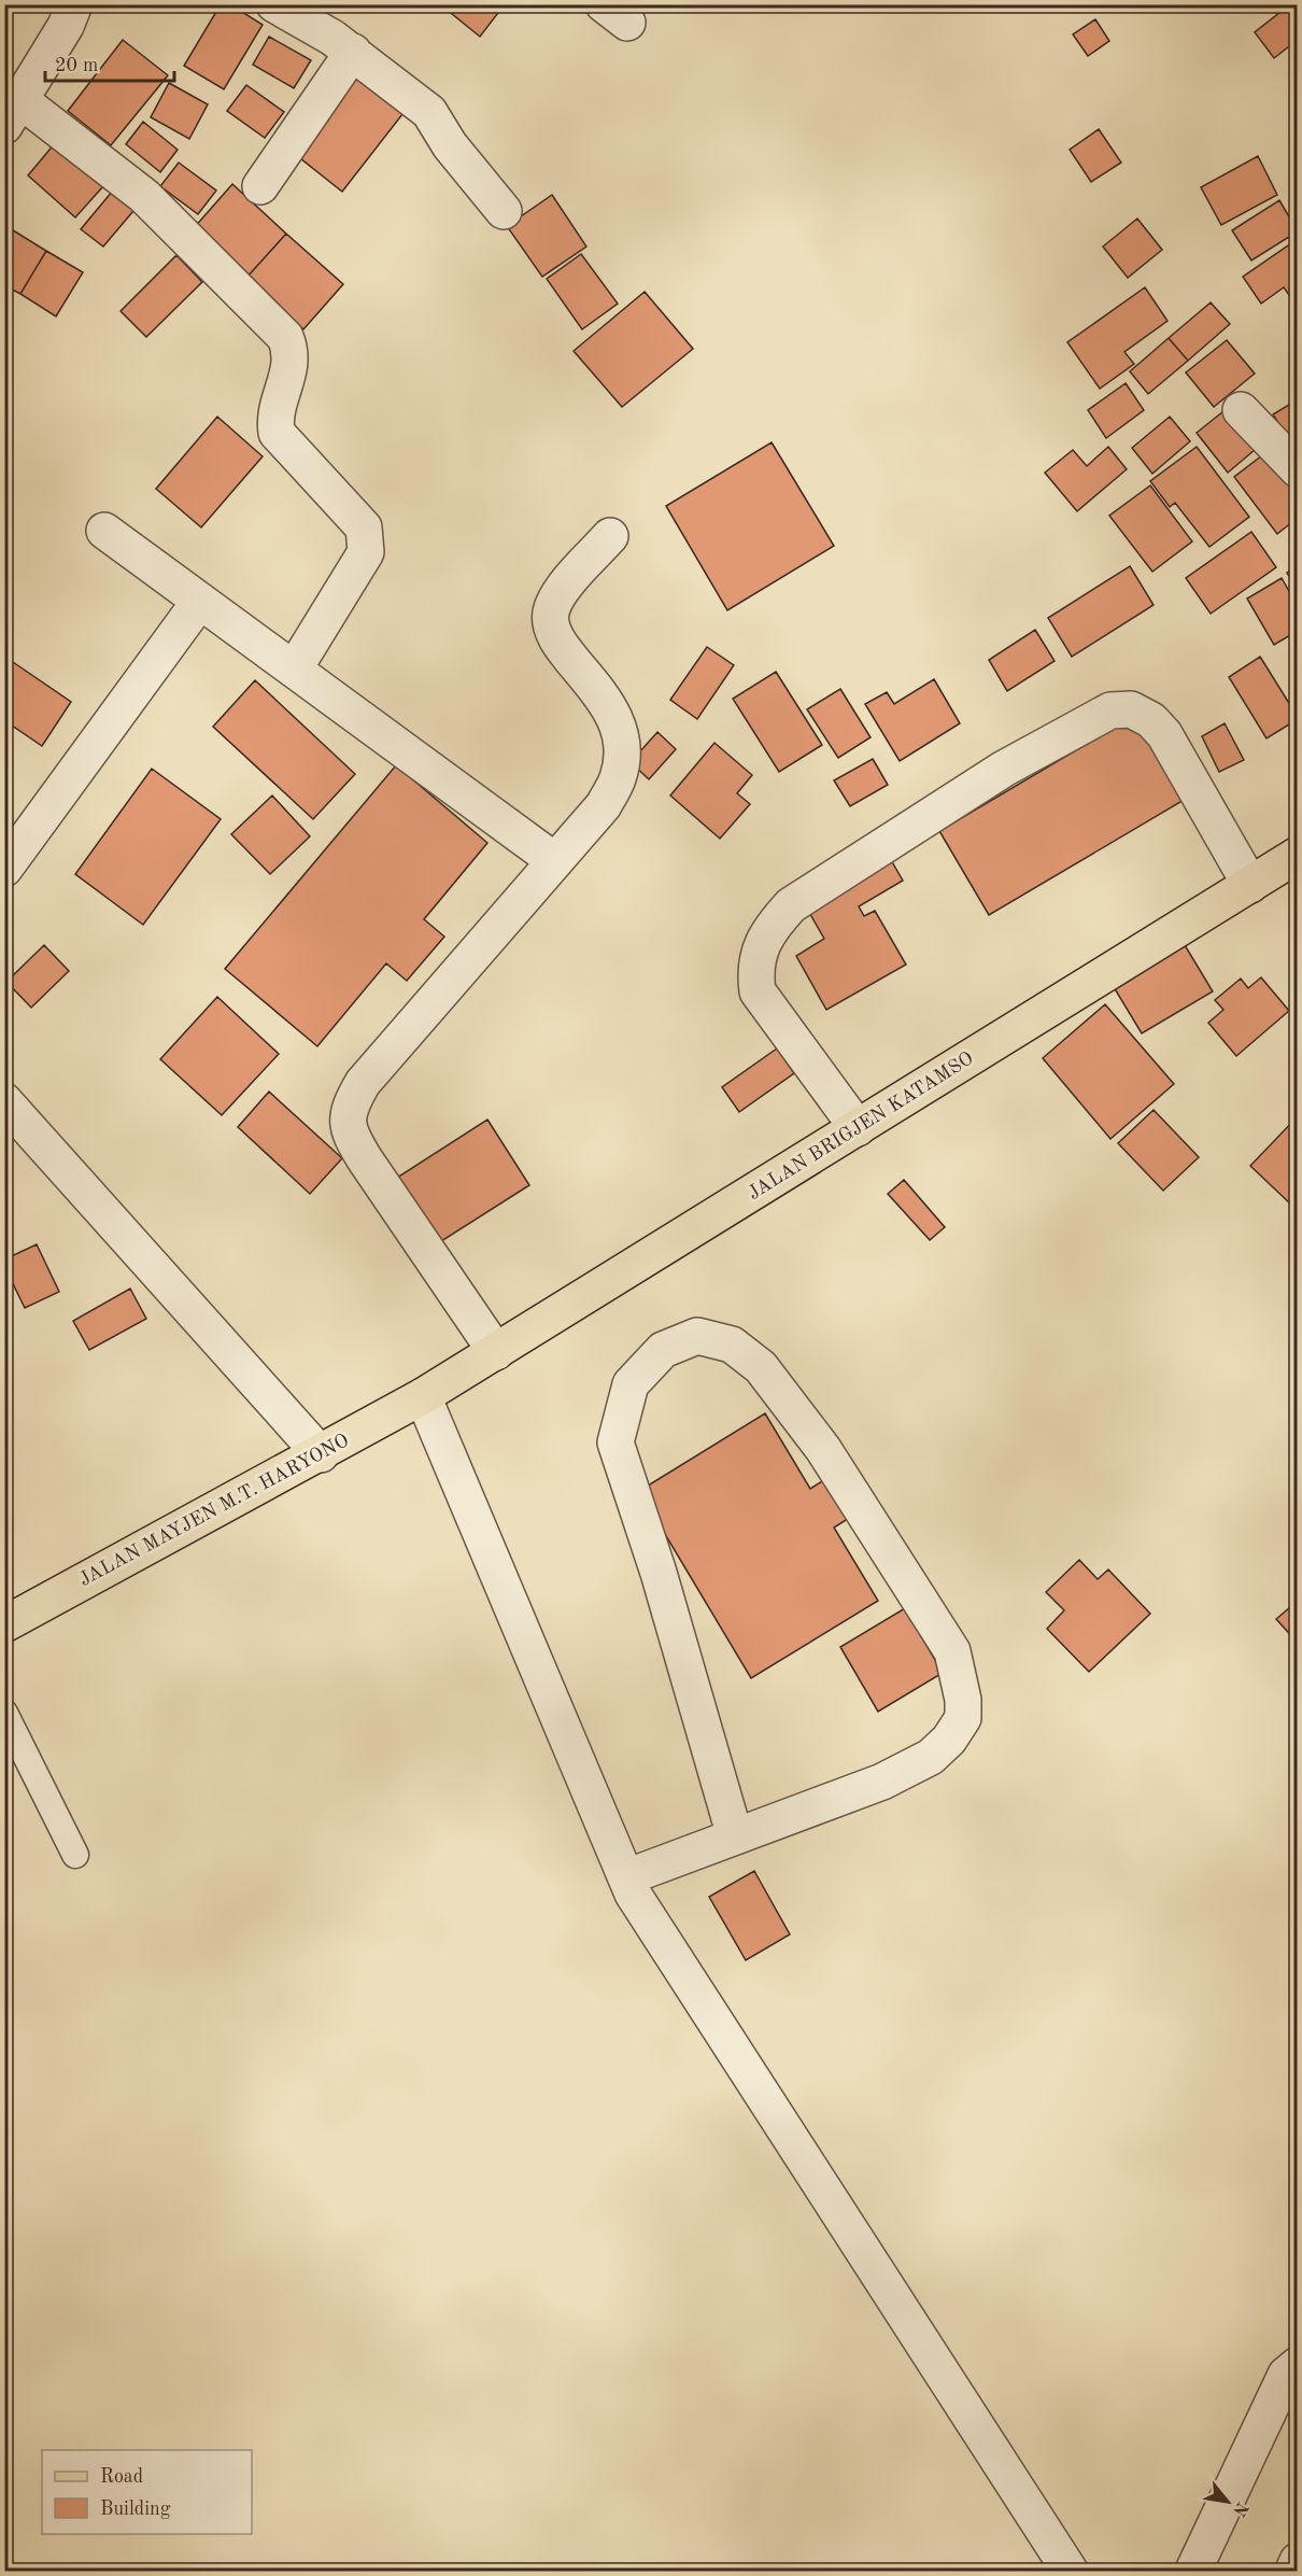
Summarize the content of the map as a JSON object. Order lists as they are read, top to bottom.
{
  "streets": {
    "main road": ["JALAN BRIGJEN KATAMSO", "JALAN MAYJEN M.T. HARYONO"]
  },
  "crossings": [
    ["JALAN BRIGJEN KATAMSO", "JALAN MAYJEN M.T. HARYONO"]
  ],
  "legend": ["Road", "Building"],
  "scale_bar": "20 m",
  "north": "bottom right"
}
